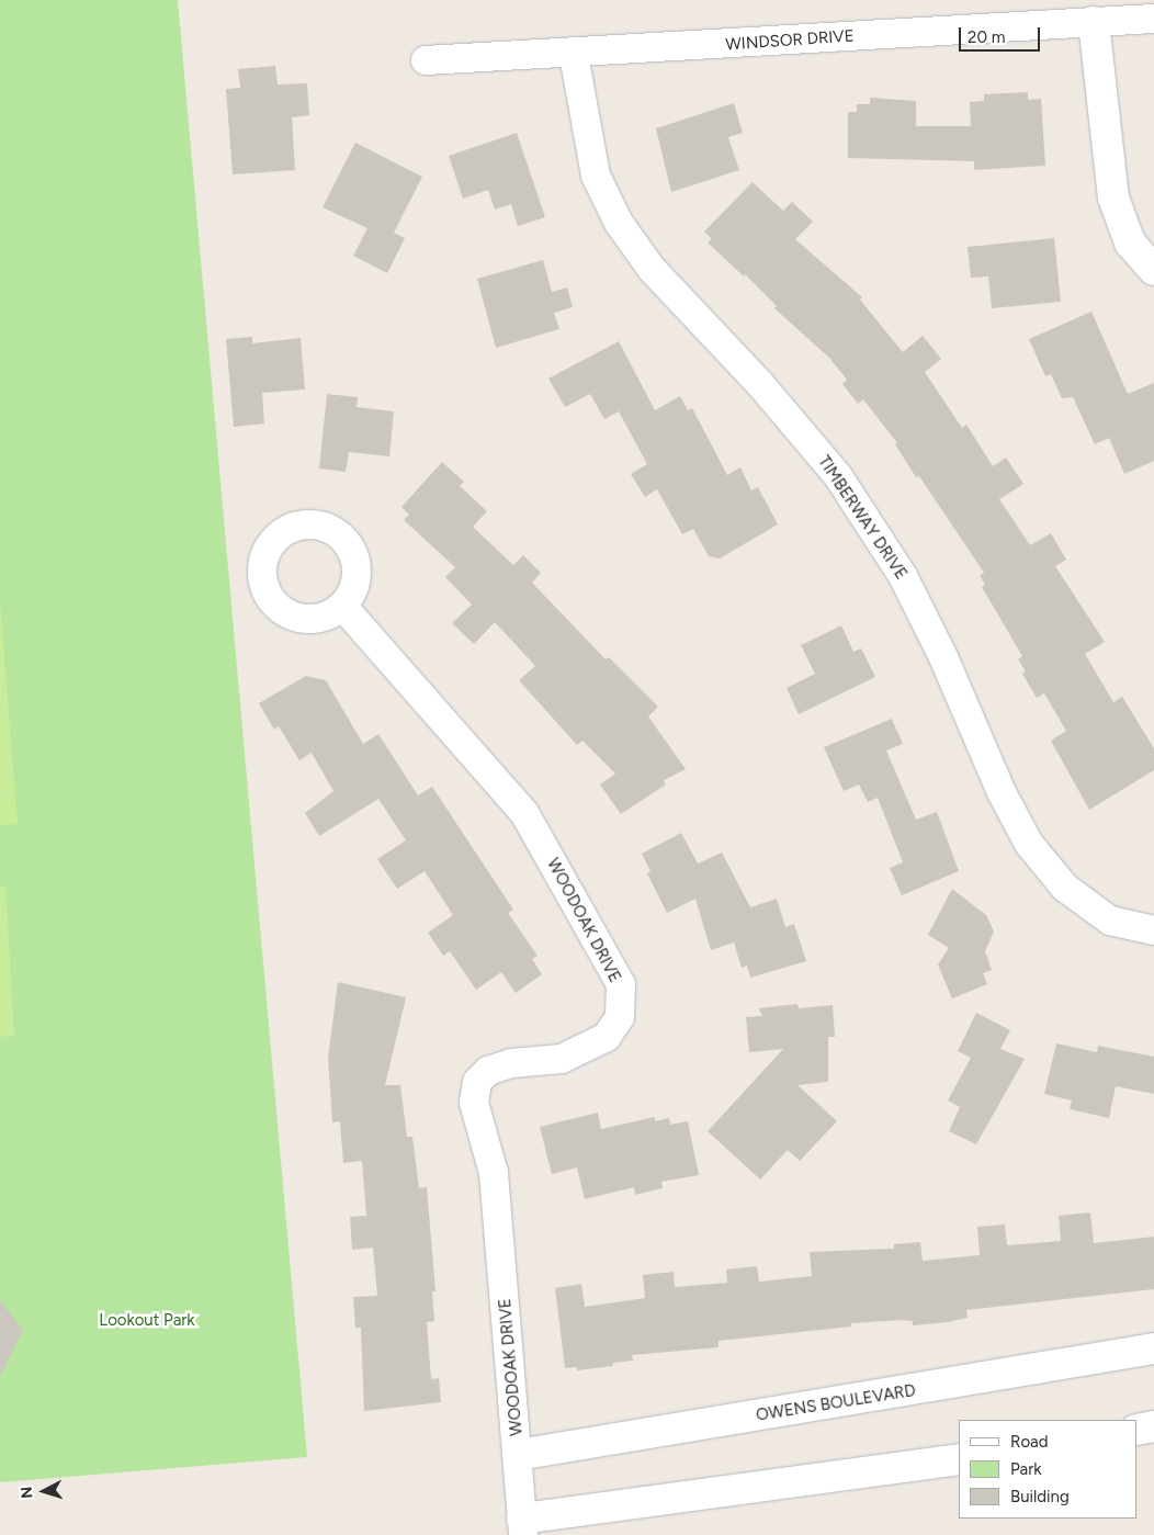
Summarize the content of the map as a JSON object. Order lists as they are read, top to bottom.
{
  "streets": {
    "street": [
      "WINDSOR DRIVE",
      "TIMBERWAY DRIVE",
      "WOODOAK DRIVE",
      "OWENS BOULEVARD"
    ]
  },
  "crossings": [
    ["WINDSOR DRIVE", "TIMBERWAY DRIVE"],
    ["WOODOAK DRIVE", "OWENS BOULEVARD"]
  ],
  "parks": ["Lookout Park"],
  "legend": ["Road", "Park", "Building"],
  "scale_bar": "20 m",
  "north": "left"
}
